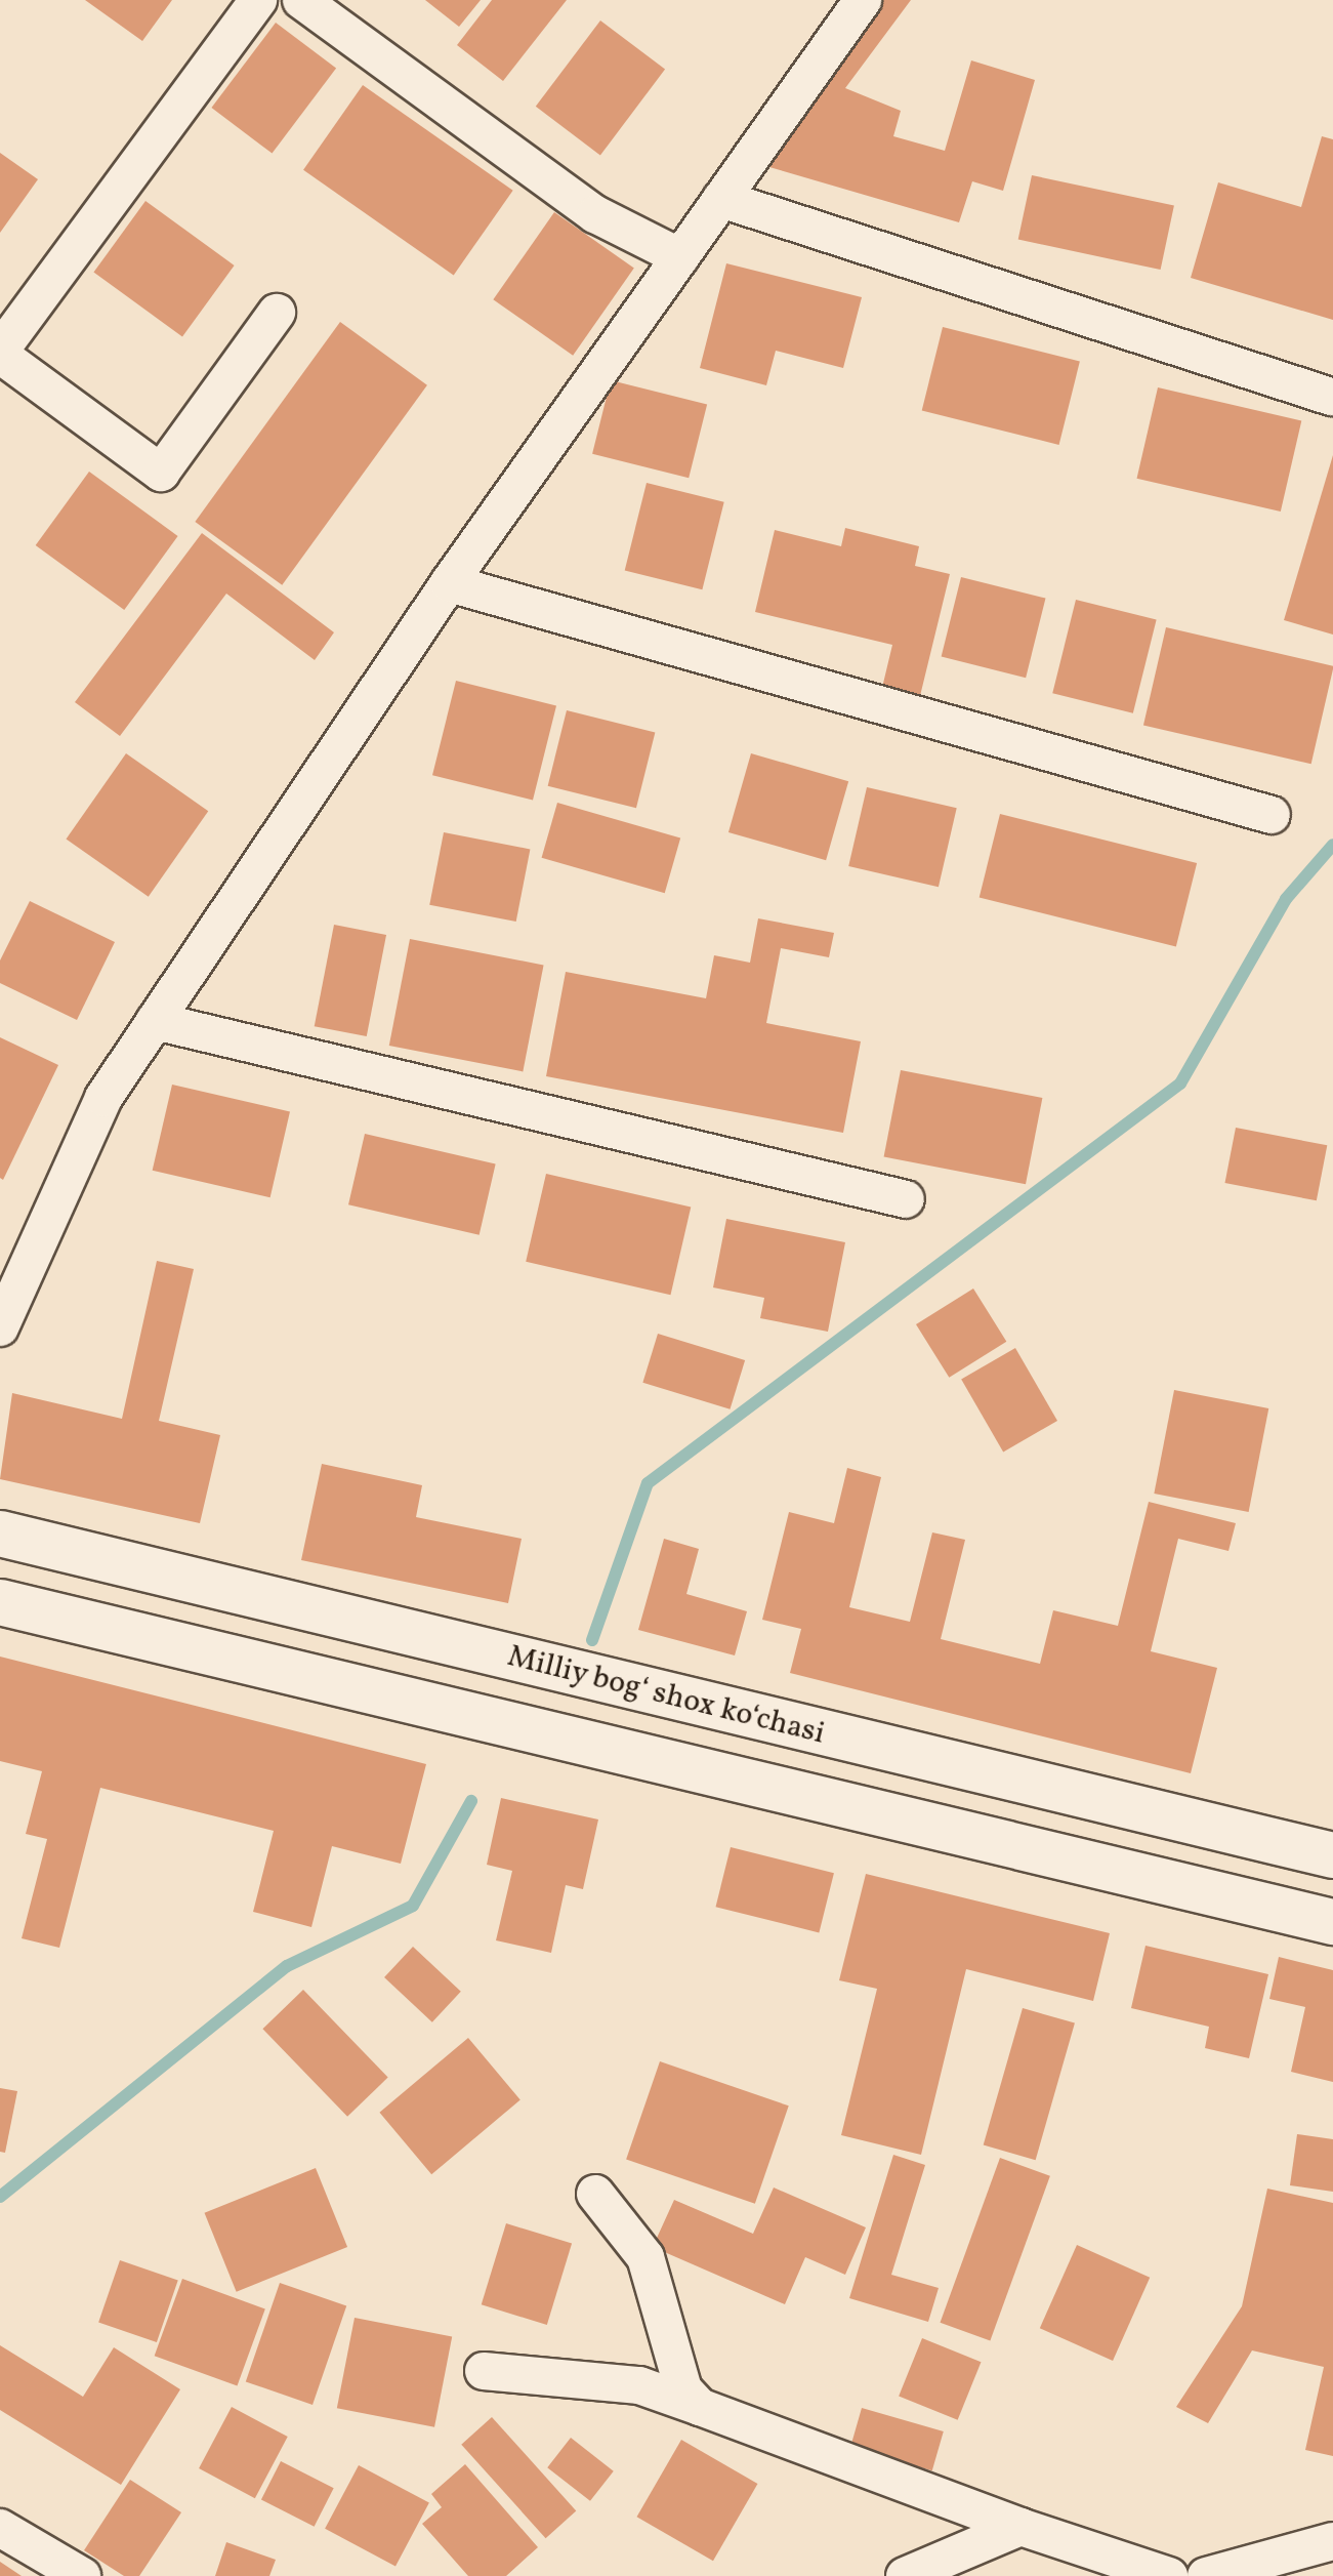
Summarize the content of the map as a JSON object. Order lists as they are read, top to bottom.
{
  "streets": {
    "main road": ["Milliy bog‘ shox ko‘chasi"]
  }
}
